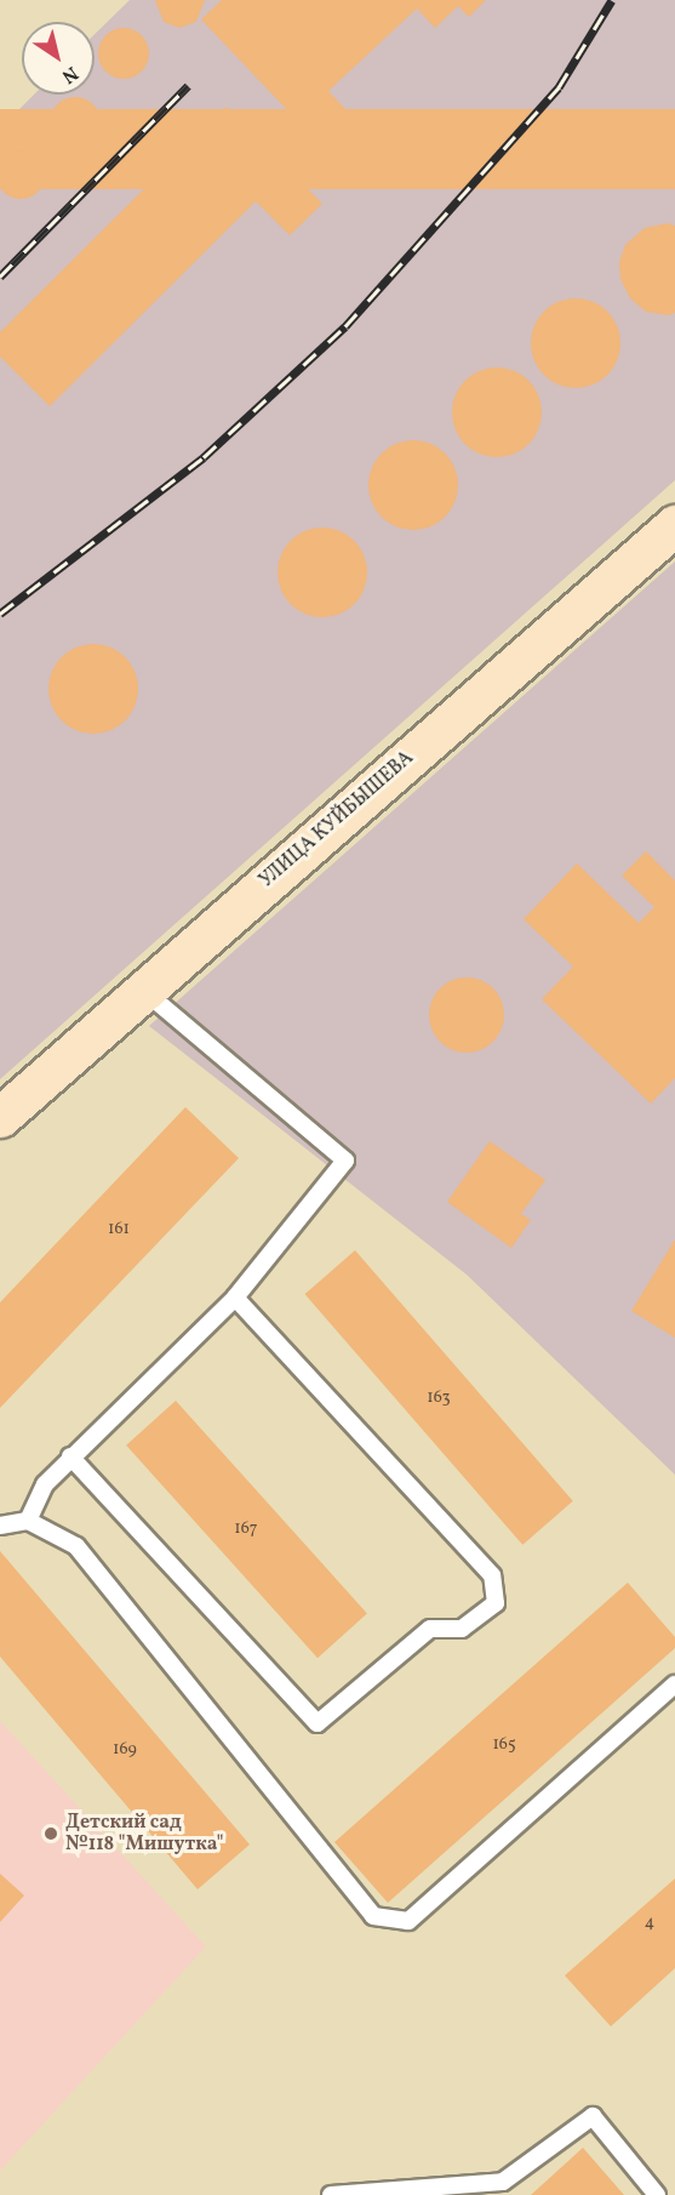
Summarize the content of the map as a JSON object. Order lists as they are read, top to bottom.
{
  "streets": {
    "main road": ["УЛИЦА КУЙБЫШЕВА"]
  },
  "places": ["Детский сад №118 \"Мишутка\""],
  "house_numbers": [
    "161",
    "163",
    "167",
    "165",
    "169",
    "4"
  ],
  "north": "bottom right"
}
